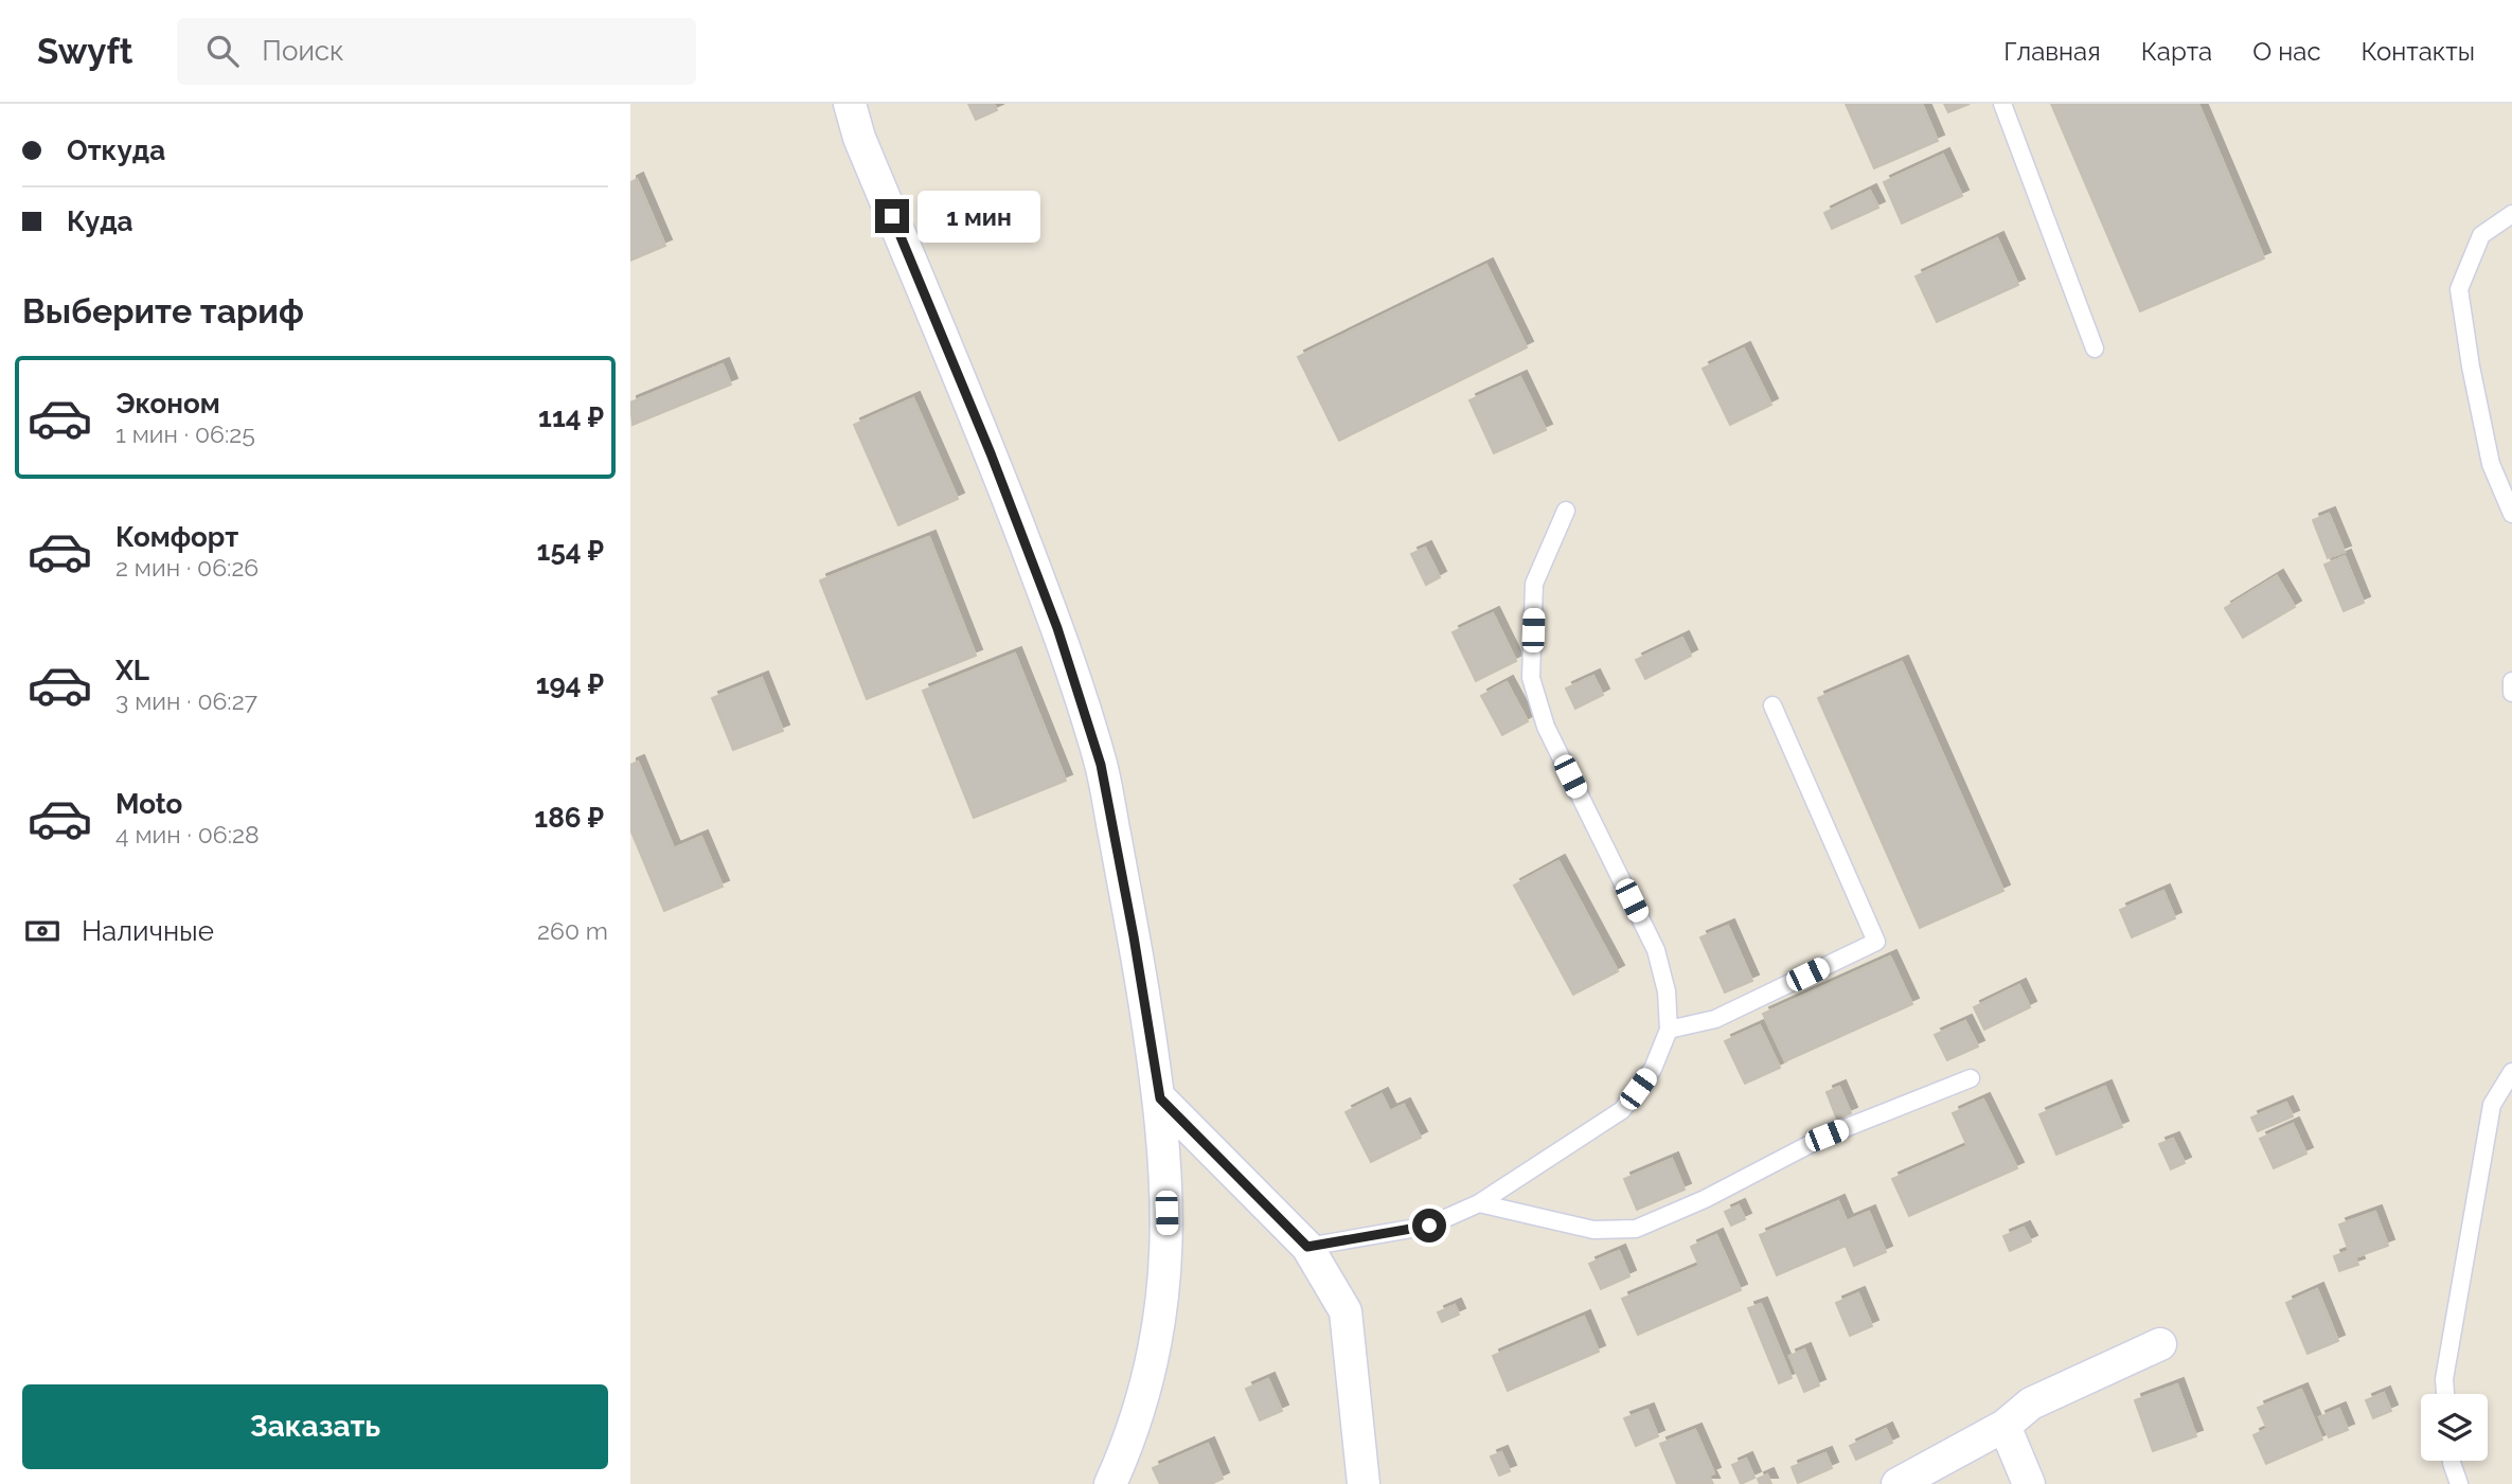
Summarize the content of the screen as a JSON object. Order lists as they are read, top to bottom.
{
  "page": {
    "header": "Swyft",
    "search": "Поиск",
    "nav": [
      "Главная",
      "Карта",
      "О нас",
      "Контакты"
    ],
    "banner": ["Откуда", "Куда"],
    "bubble": "1 мин",
    "heading": "Выберите тариф",
    "list": [
      {
        "name": "Эконом",
        "note": "1 мин · 06:25",
        "value": "114 ₽"
      },
      {
        "name": "Комфорт",
        "note": "2 мин · 06:26",
        "value": "154 ₽"
      },
      {
        "name": "XL",
        "note": "3 мин · 06:27",
        "value": "194 ₽"
      },
      {
        "name": "Moto",
        "note": "4 мин · 06:28",
        "value": "186 ₽"
      }
    ],
    "pay": ["Наличные", "260 m"],
    "buttons": "Заказать"
  }
}
